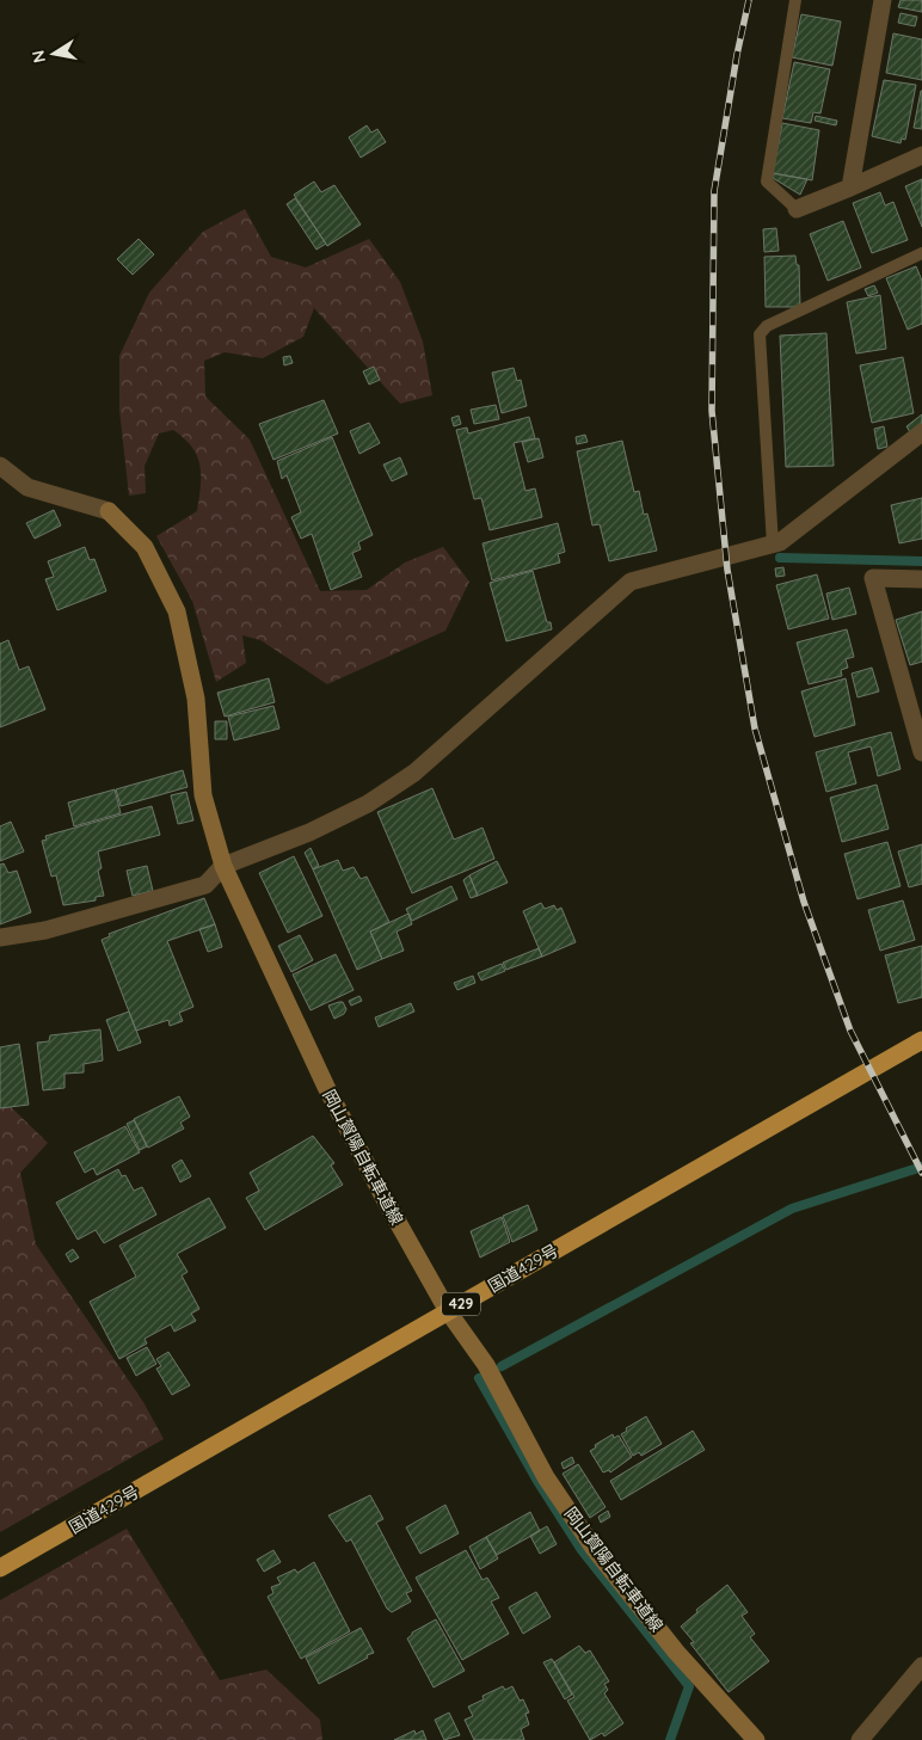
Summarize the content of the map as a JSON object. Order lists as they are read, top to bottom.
{
  "streets": {
    "highway": ["国道429号", "429"],
    "main road": ["岡山賀陽自転車道線"]
  },
  "crossings": [
    ["岡山賀陽自転車道線", "国道429号"]
  ],
  "north": "left"
}
